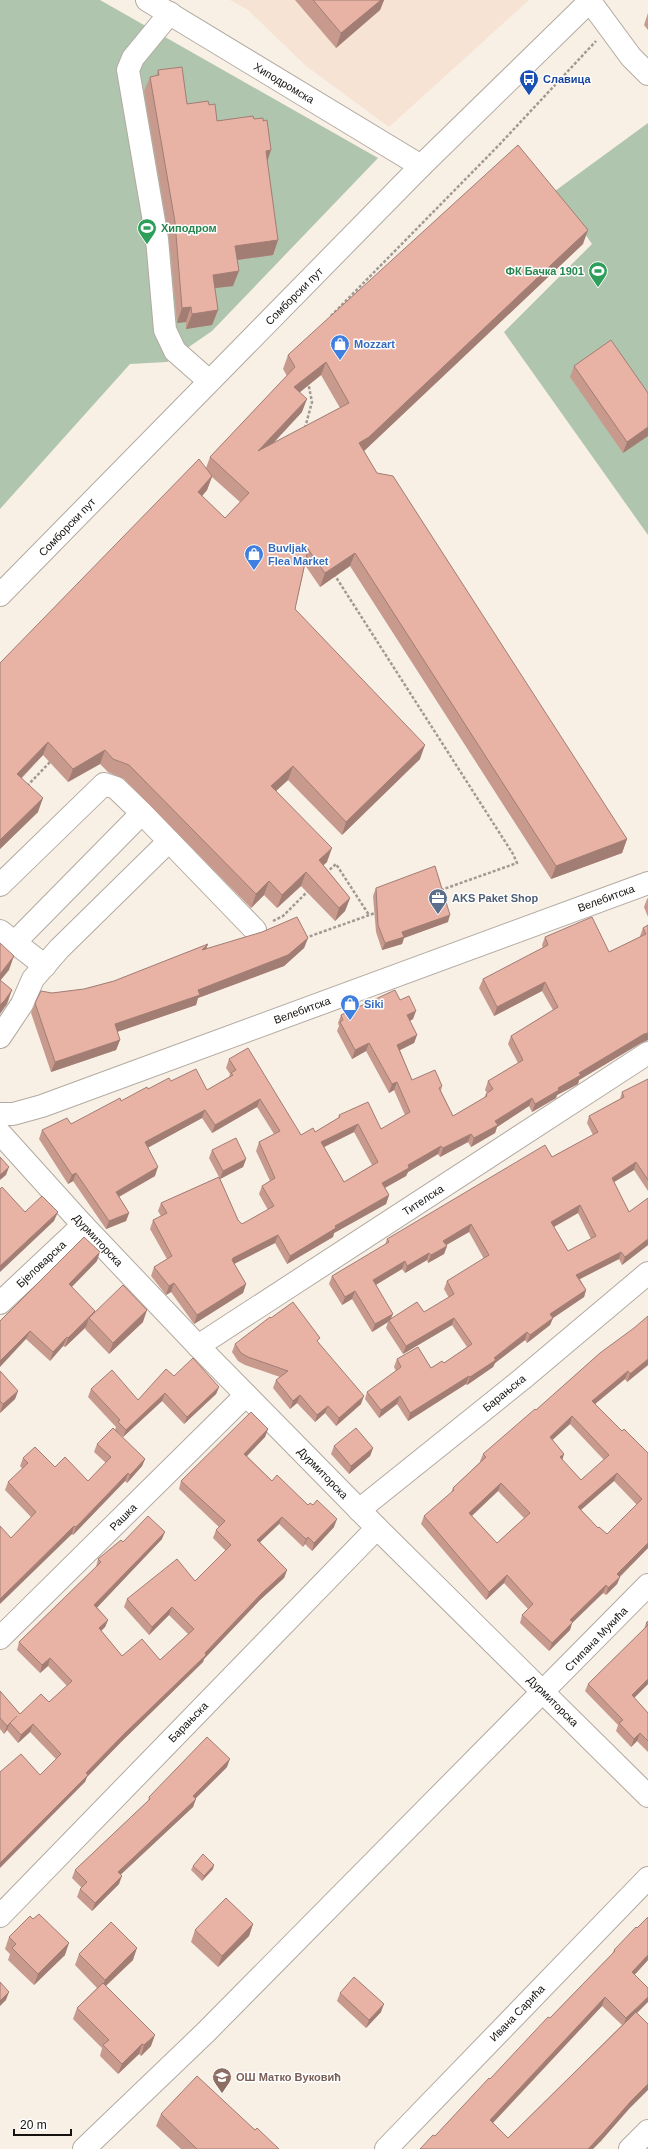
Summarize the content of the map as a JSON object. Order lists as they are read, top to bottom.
{
  "streets": {
    "street": [
      "Хиподромска",
      "Сомборски пут",
      "Велебитска",
      "Тителска",
      "Дурмиторска",
      "Бјеловарска",
      "Барањска",
      "Рашка",
      "Стипана Мукића",
      "Ивана Сарића"
    ]
  },
  "crossings": [
    ["Хиподромска", "Сомборски пут"],
    ["Велебитска", "Дурмиторска"],
    ["Тителска", "Дурмиторска"],
    ["Дурмиторска", "Бјеловарска"],
    ["Дурмиторска", "Барањска"],
    ["Дурмиторска", "Рашка"],
    ["Дурмиторска", "Стипана Мукића"]
  ],
  "places": {
    "bus stop": ["Славица"],
    "sports": ["Хиподром", "ФК Бачка 1901"],
    "shop": ["Mozzart", "Buvljak Flea Market", "Siki"],
    "office": ["AKS Paket Shop"],
    "school or university": ["ОШ Матко Вуковић"]
  },
  "scale_bar": "20 m"
}
